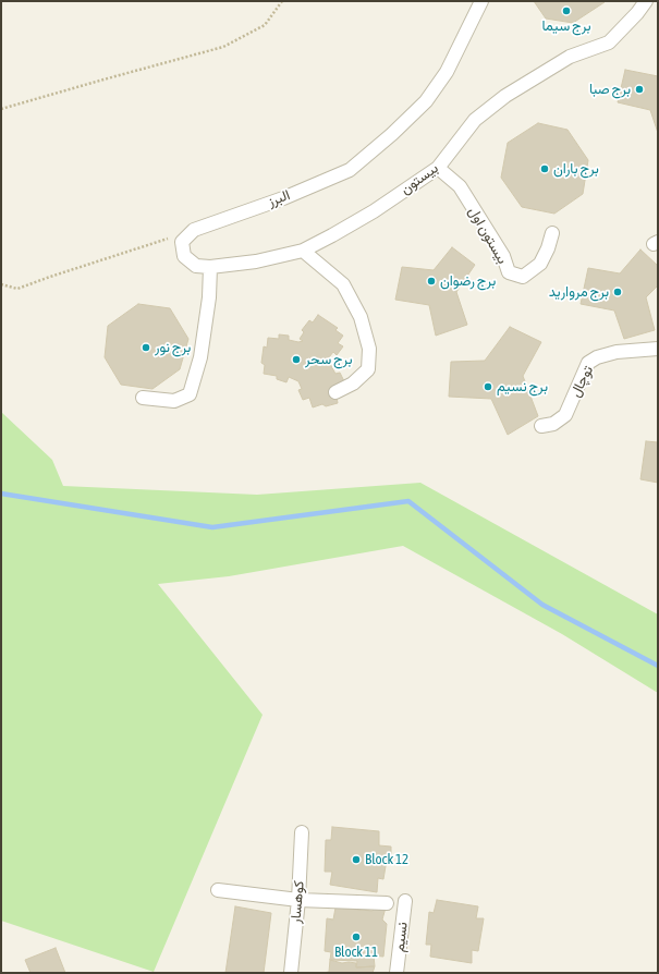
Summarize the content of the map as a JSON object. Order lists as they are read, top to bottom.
{
  "streets": {
    "street": [
      "بیستون",
      "البرز",
      "بیستون اول",
      "توچال",
      "کوهسار",
      "نسیم"
    ]
  },
  "crossings": [
    ["بیستون", "البرز"],
    ["بیستون", "بیستون اول"]
  ],
  "places": [
    "برج سیما",
    "برج صبا",
    "برج باران",
    "برج رضوان",
    "برج مروارید",
    "برج نور",
    "برج سحر",
    "برج نسیم",
    "Block 12",
    "Block 11"
  ]
}
